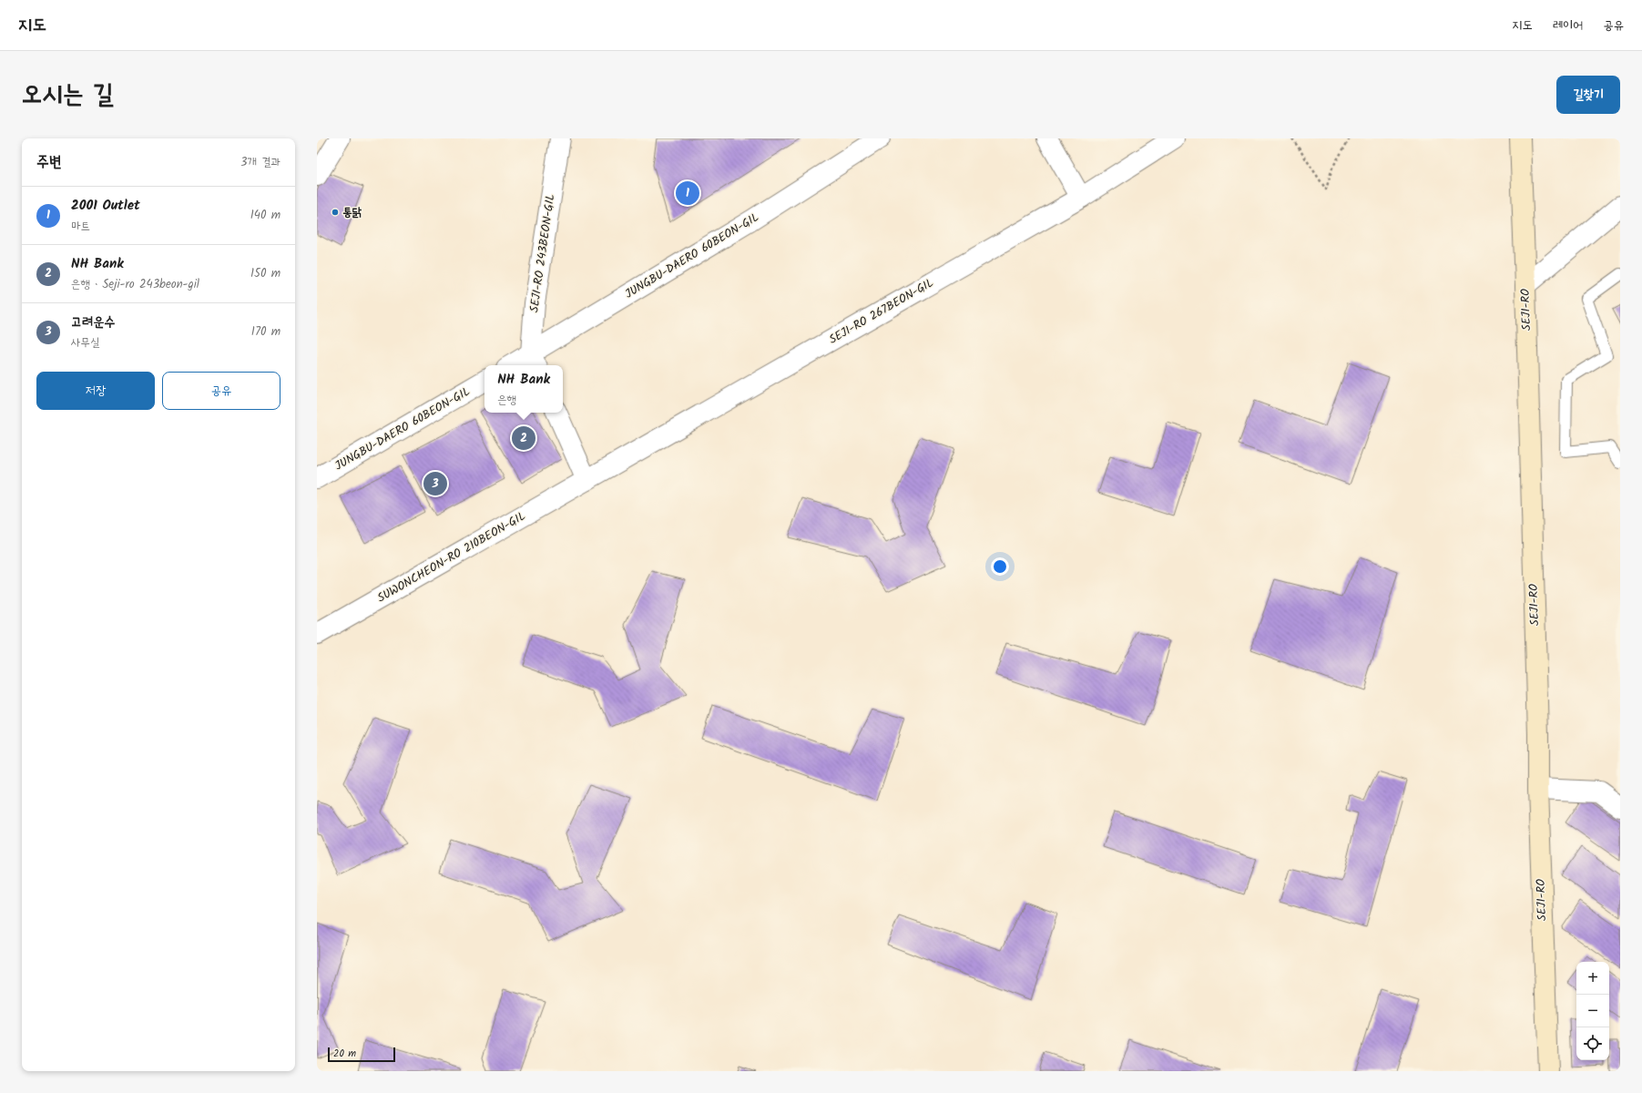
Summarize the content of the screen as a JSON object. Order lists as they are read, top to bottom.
{
  "streets": {
    "street": [
      "SEJI-RO 243BEON-GIL",
      "JUNGBU-DAERO 60BEON-GIL",
      "SEJI-RO",
      "SEJI-RO 267BEON-GIL",
      "SUWONCHEON-RO 210BEON-GIL"
    ]
  },
  "crossings": [
    ["SEJI-RO 243BEON-GIL", "JUNGBU-DAERO 60BEON-GIL"],
    ["SEJI-RO 267BEON-GIL", "SUWONCHEON-RO 210BEON-GIL"]
  ],
  "places": ["통닭"],
  "scale_bar": "20 m",
  "page": {
    "header": "지도",
    "nav": ["지도", "레이어", "공유"],
    "title": "오시는 길",
    "buttons": [
      "길찾기",
      ["저장", "공유"]
    ],
    "heading": ["주변", "3개 결과"],
    "pins": ["1", "2", "3"],
    "list": [
      {
        "mark": "1",
        "name": "2001 Outlet",
        "note": "마트",
        "value": "140 m"
      },
      {
        "mark": "2",
        "name": "NH Bank",
        "note": "은행 · Seji-ro 243beon-gil",
        "value": "150 m"
      },
      {
        "mark": "3",
        "name": "고려운수",
        "note": "사무실",
        "value": "170 m"
      }
    ],
    "popup": ["NH Bank", "은행"],
    "map_buttons": ["+", "−"],
    "scale": "20 m"
  }
}
